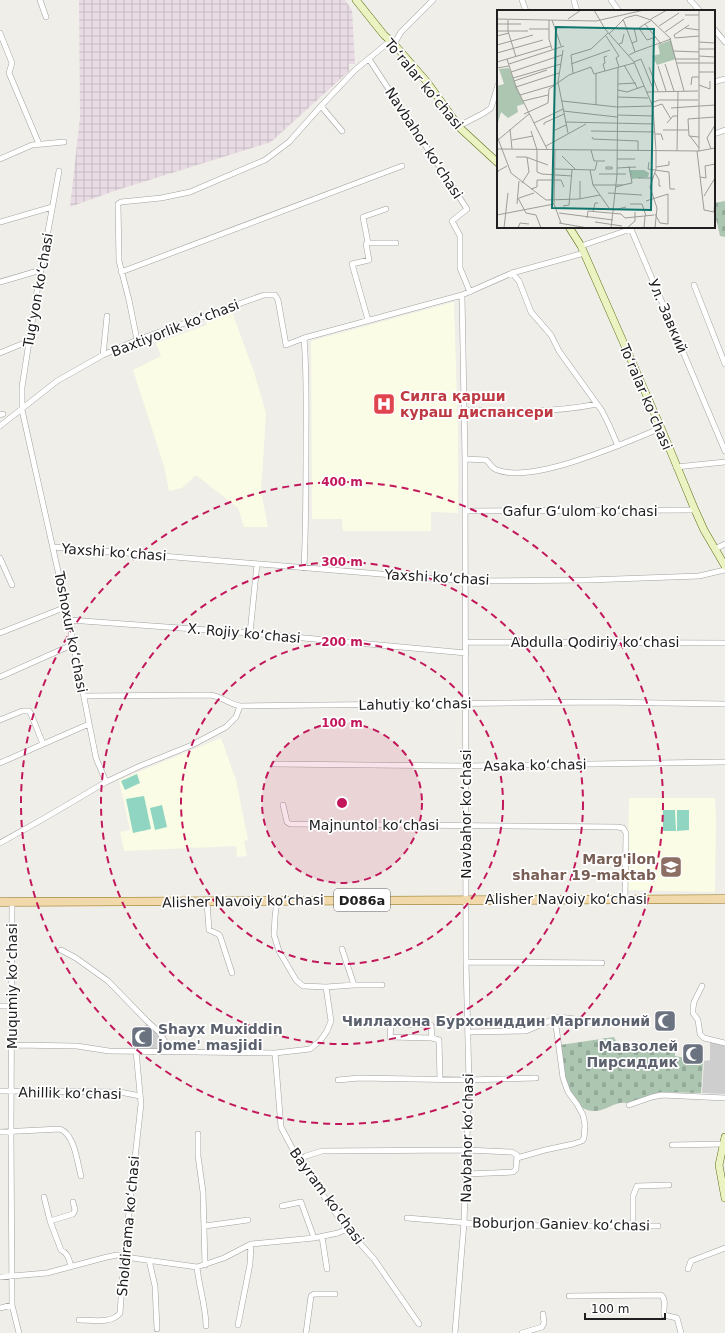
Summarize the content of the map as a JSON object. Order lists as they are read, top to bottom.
{
  "streets": {
    "main road": ["Toʻralar koʻchasi", "Alisher Navoiy koʻchasi", "D086a"],
    "street": [
      "Navbahor koʻchasi",
      "Tugʻyon koʻchasi",
      "Ул. Завкий",
      "Baxtiyorlik koʻchasi",
      "Gafur Gʻulom koʻchasi",
      "Yaxshi koʻchasi",
      "Toshoxur koʻchasi",
      "X. Rojiy koʻchasi",
      "Abdulla Qodiriy koʻchasi",
      "Lahutiy koʻchasi",
      "Asaka koʻchasi",
      "Majnuntol koʻchasi",
      "Muqumiy koʻchasi",
      "Ahillik koʻchasi",
      "Bayram ko'chasi",
      "Boburjon Ganiev koʻchasi",
      "Sholdirama ko‘chasi"
    ]
  },
  "crossings": [
    ["Toʻralar koʻchasi", "Ул. Завкий"],
    ["Toʻralar koʻchasi", "Baxtiyorlik koʻchasi"],
    ["Toʻralar koʻchasi", "Gafur Gʻulom koʻchasi"],
    ["Navbahor koʻchasi", "Baxtiyorlik koʻchasi"],
    ["Navbahor koʻchasi", "Gafur Gʻulom koʻchasi"],
    ["Navbahor koʻchasi", "Yaxshi koʻchasi"],
    ["Navbahor koʻchasi", "X. Rojiy koʻchasi"],
    ["Navbahor koʻchasi", "Abdulla Qodiriy koʻchasi"],
    ["Navbahor koʻchasi", "Lahutiy koʻchasi"],
    ["Navbahor koʻchasi", "Asaka koʻchasi"],
    ["Navbahor koʻchasi", "Majnuntol koʻchasi"],
    ["Navbahor koʻchasi", "Alisher Navoiy koʻchasi"],
    ["Navbahor koʻchasi", "Boburjon Ganiev koʻchasi"],
    ["Tugʻyon koʻchasi", "Baxtiyorlik koʻchasi"],
    ["Tugʻyon koʻchasi", "Toshoxur koʻchasi"],
    ["Ул. Завкий", "Baxtiyorlik koʻchasi"],
    ["Baxtiyorlik koʻchasi", "Toshoxur koʻchasi"],
    ["Yaxshi koʻchasi", "Toshoxur koʻchasi"],
    ["Toshoxur koʻchasi", "X. Rojiy koʻchasi"],
    ["Toshoxur koʻchasi", "Lahutiy koʻchasi"],
    ["Majnuntol koʻchasi", "Alisher Navoiy koʻchasi"],
    ["Alisher Navoiy koʻchasi", "Muqumiy koʻchasi"],
    ["Muqumiy koʻchasi", "Ahillik koʻchasi"],
    ["Ahillik koʻchasi", "Sholdirama ko‘chasi"]
  ],
  "places": {
    "hospital": ["Силга қарши кураш диспансери"],
    "school or university": ["Marg'ilon shahar 19-maktab"],
    "mosque": ["Чиллахона Бурхониддин Маргилоний", "Shayx Muxiddin jome' masjidi", "Мавзолей Пирсиддик"]
  },
  "scale_bar": "100 m",
  "rings": [
    "400 m",
    "300 m",
    "200 m",
    "100 m"
  ]
}
